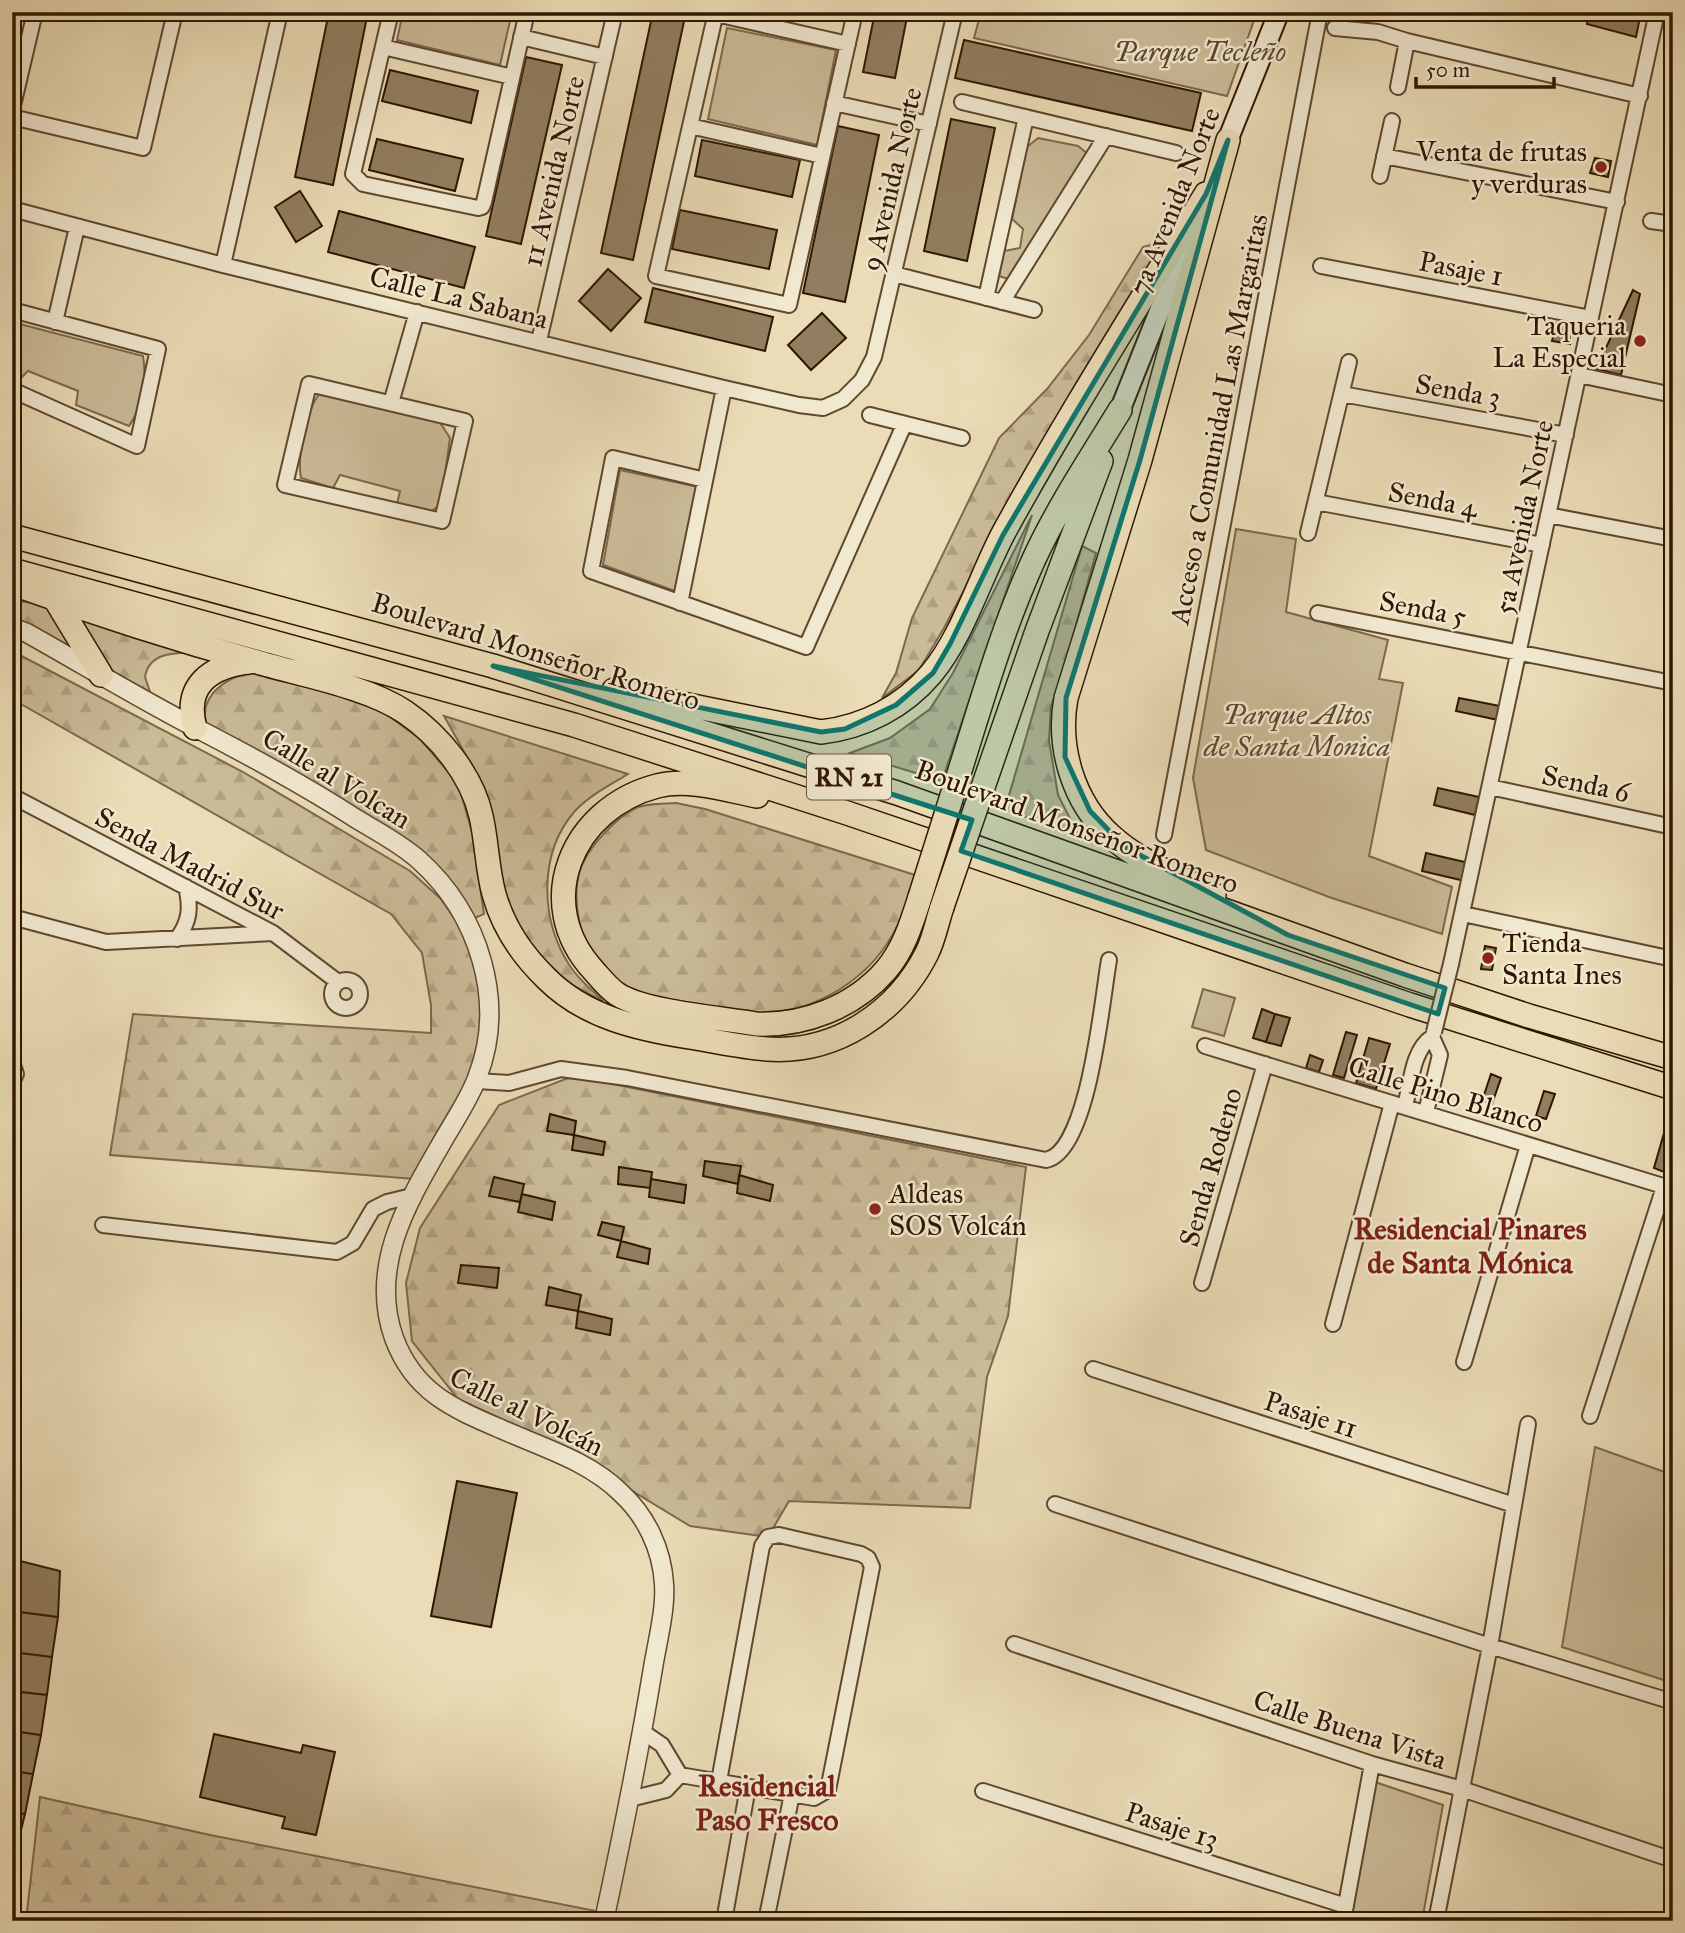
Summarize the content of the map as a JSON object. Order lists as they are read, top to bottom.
{
  "streets": {
    "highway": ["Boulevard Monseñor Romero", "RN 21"],
    "main road": ["7a Avenida Norte"],
    "street": [
      "11 Avenida Norte",
      "9 Avenida Norte",
      "Pasaje 1",
      "Calle La Sabana",
      "Senda 3",
      "Acceso a Comunidad Las Margaritas",
      "Senda 4",
      "5a Avenida Norte",
      "Senda 5",
      "Calle al Volcan",
      "Senda 6",
      "Senda Madrid Sur",
      "Calle Pino Blanco",
      "Senda Rodeno",
      "Calle al Volcán",
      "Pasaje 11",
      "Calle Buena Vista",
      "Pasaje 13"
    ]
  },
  "crossings": [
    ["11 Avenida Norte", "Calle La Sabana"],
    ["9 Avenida Norte", "Calle La Sabana"],
    ["Pasaje 1", "5a Avenida Norte"],
    ["Senda 3", "5a Avenida Norte"],
    ["Senda 4", "5a Avenida Norte"],
    ["5a Avenida Norte", "Senda 5"],
    ["5a Avenida Norte", "Senda 6"],
    ["5a Avenida Norte", "Calle Pino Blanco"],
    ["Calle al Volcan", "Calle al Volcán"],
    ["Calle Pino Blanco", "Senda Rodeno"]
  ],
  "districts": ["Residencial Pinares de Santa Mónica", "Residencial Paso Fresco"],
  "parks": ["Parque Tecleño", "Parque Altos de Santa Monica"],
  "places": [
    "Venta de frutas y verduras",
    "Taqueria La Especial",
    "Tienda Santa Ines",
    "Aldeas SOS Volcán"
  ],
  "scale_bar": "50 m"
}
